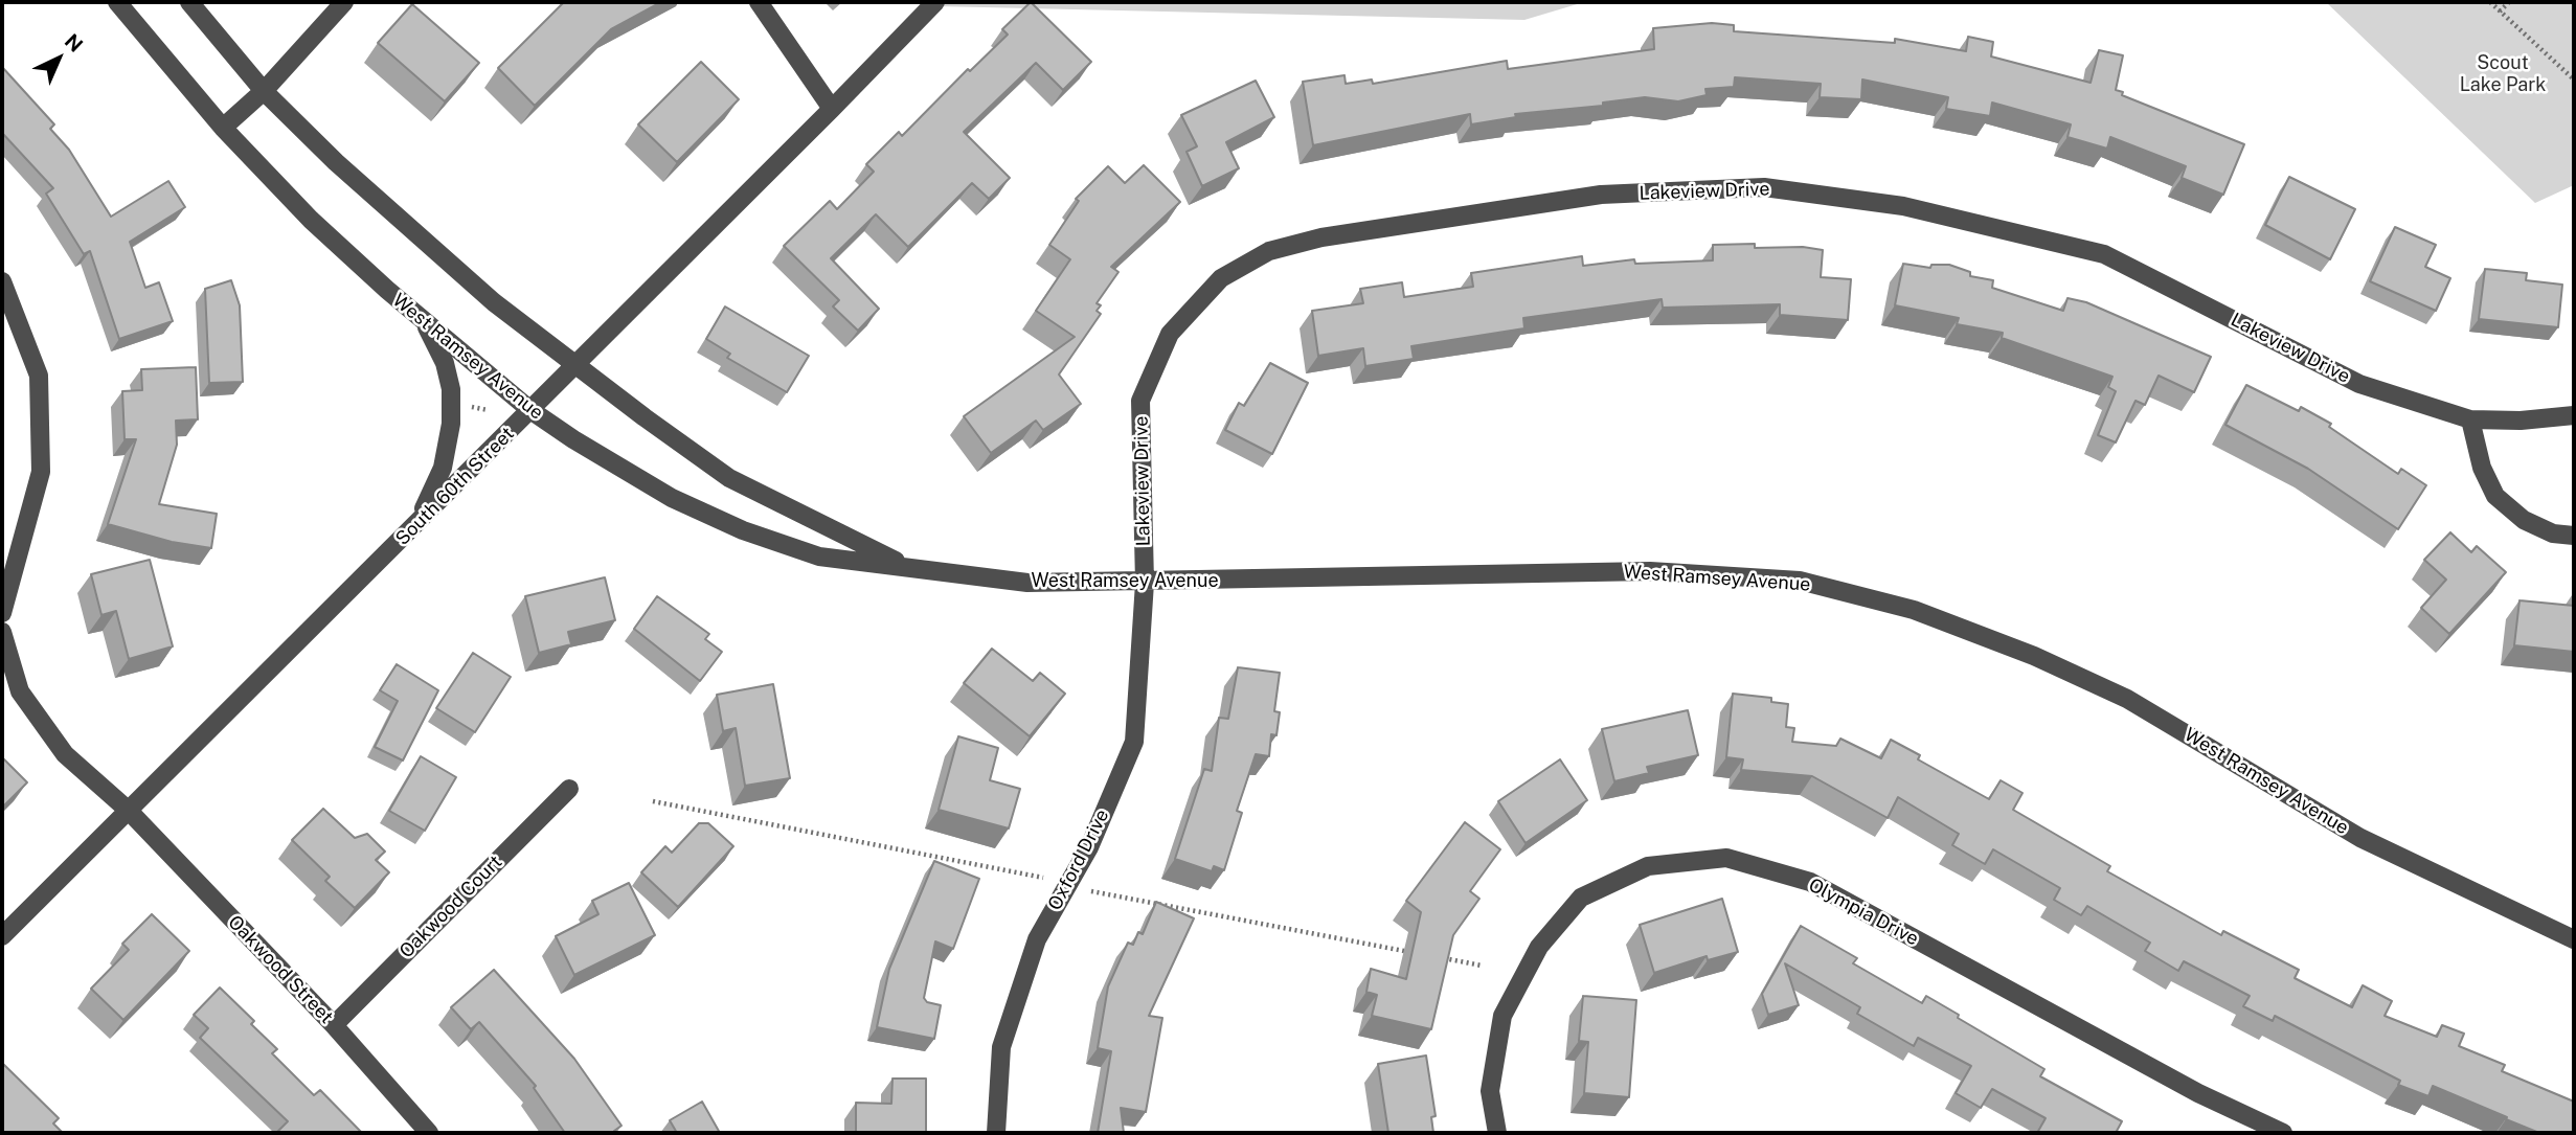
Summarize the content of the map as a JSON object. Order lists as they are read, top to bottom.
{
  "streets": {
    "street": [
      "Lakeview Drive",
      "West Ramsey Avenue",
      "South 60th Street",
      "Oxford Drive",
      "Oakwood Court",
      "Olympia Drive",
      "Oakwood Street"
    ]
  },
  "crossings": [
    ["Lakeview Drive", "West Ramsey Avenue"],
    ["Lakeview Drive", "Oxford Drive"],
    ["West Ramsey Avenue", "South 60th Street"],
    ["West Ramsey Avenue", "Oxford Drive"],
    ["South 60th Street", "Oakwood Street"],
    ["Oakwood Court", "Oakwood Street"]
  ],
  "parks": ["Scout Lake Park"],
  "north": "top right"
}
